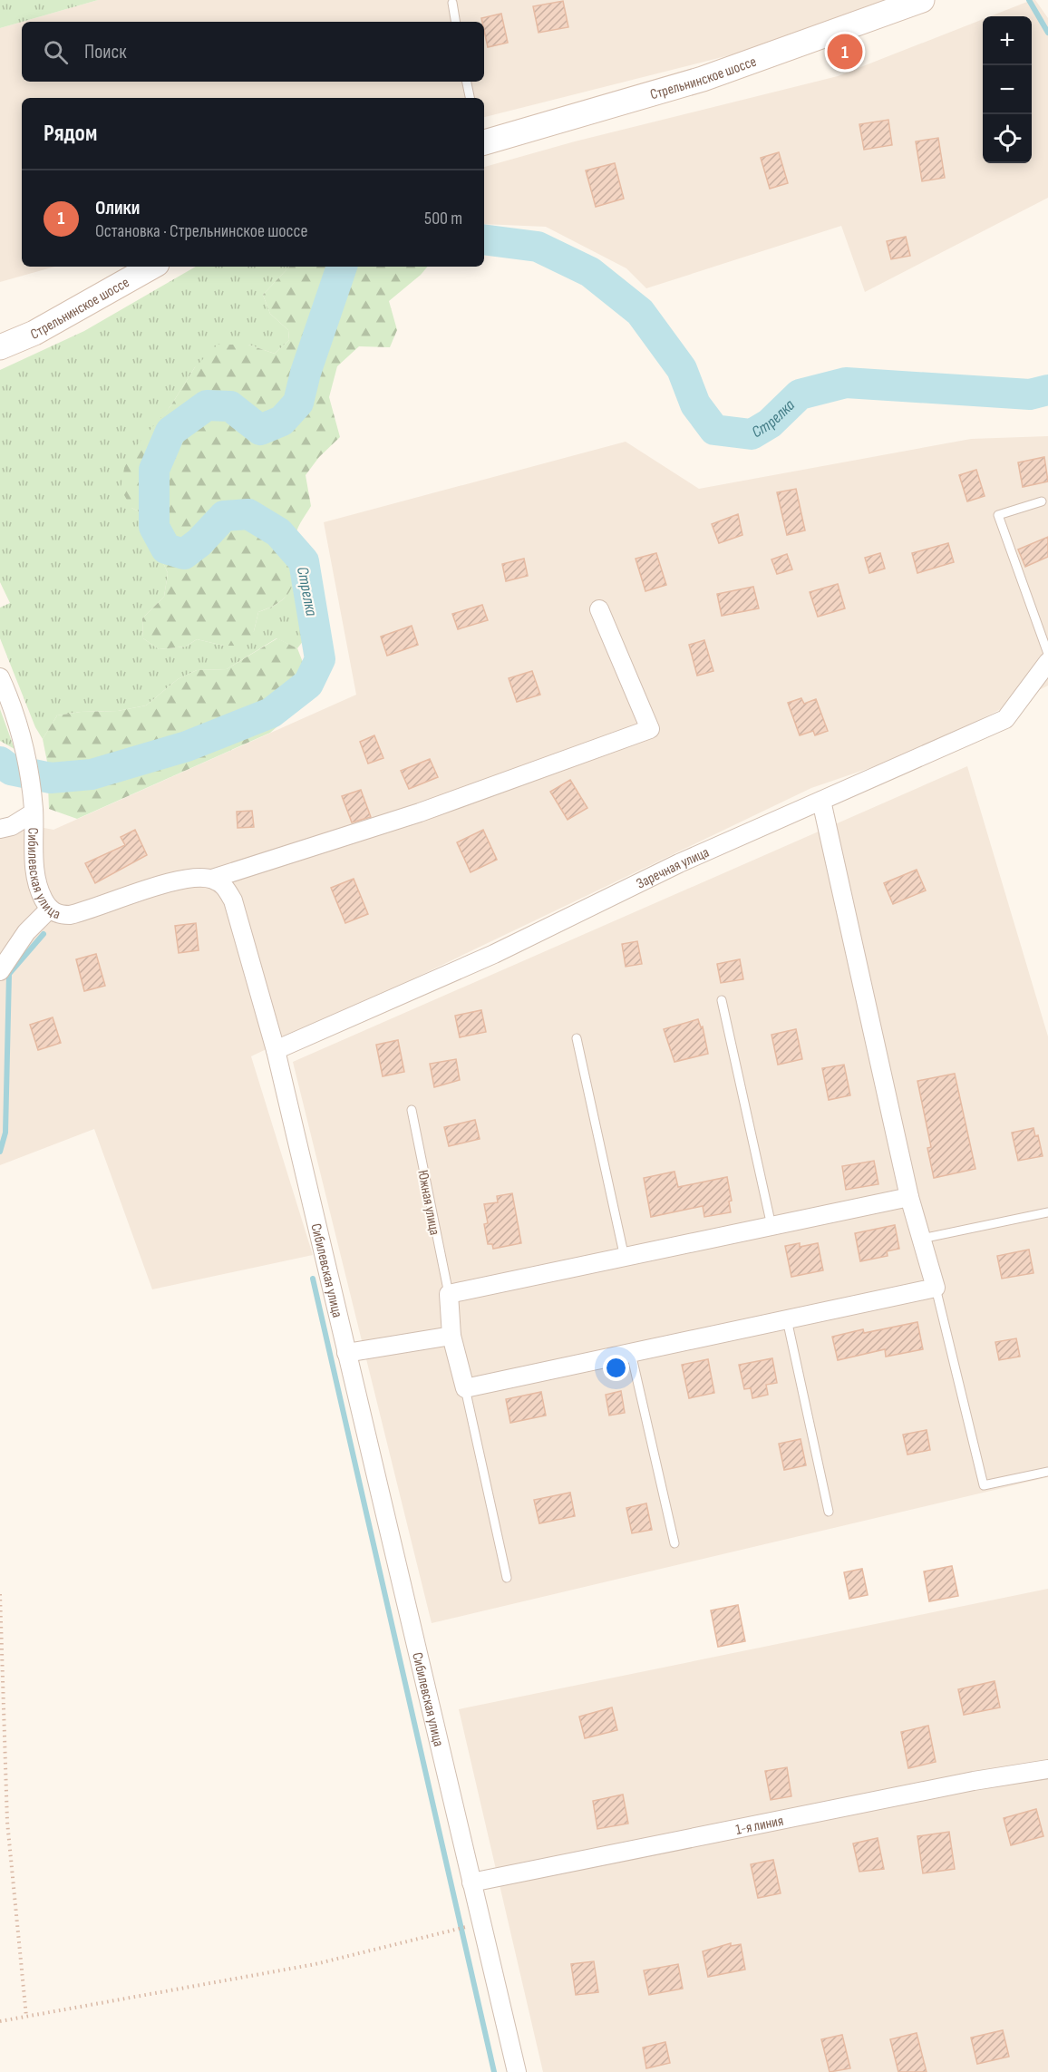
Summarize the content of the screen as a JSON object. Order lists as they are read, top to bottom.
{
  "streets": {
    "main road": ["Стрельнинское шоссе"],
    "street": ["Сибилевская улица", "Заречная улица", "1-я линия"],
    "lane": ["Южная улица"]
  },
  "crossings": [
    ["Сибилевская улица", "Заречная улица"],
    ["Сибилевская улица", "1-я линия"]
  ],
  "water": ["Стрелка"],
  "page": {
    "map_buttons": ["+", "−"],
    "search": "Поиск",
    "pins": "1",
    "heading": "Рядом",
    "list": [
      {
        "mark": "1",
        "name": "Олики",
        "note": "Остановка · Стрельнинское шоссе",
        "value": "500 m"
      }
    ]
  }
}
